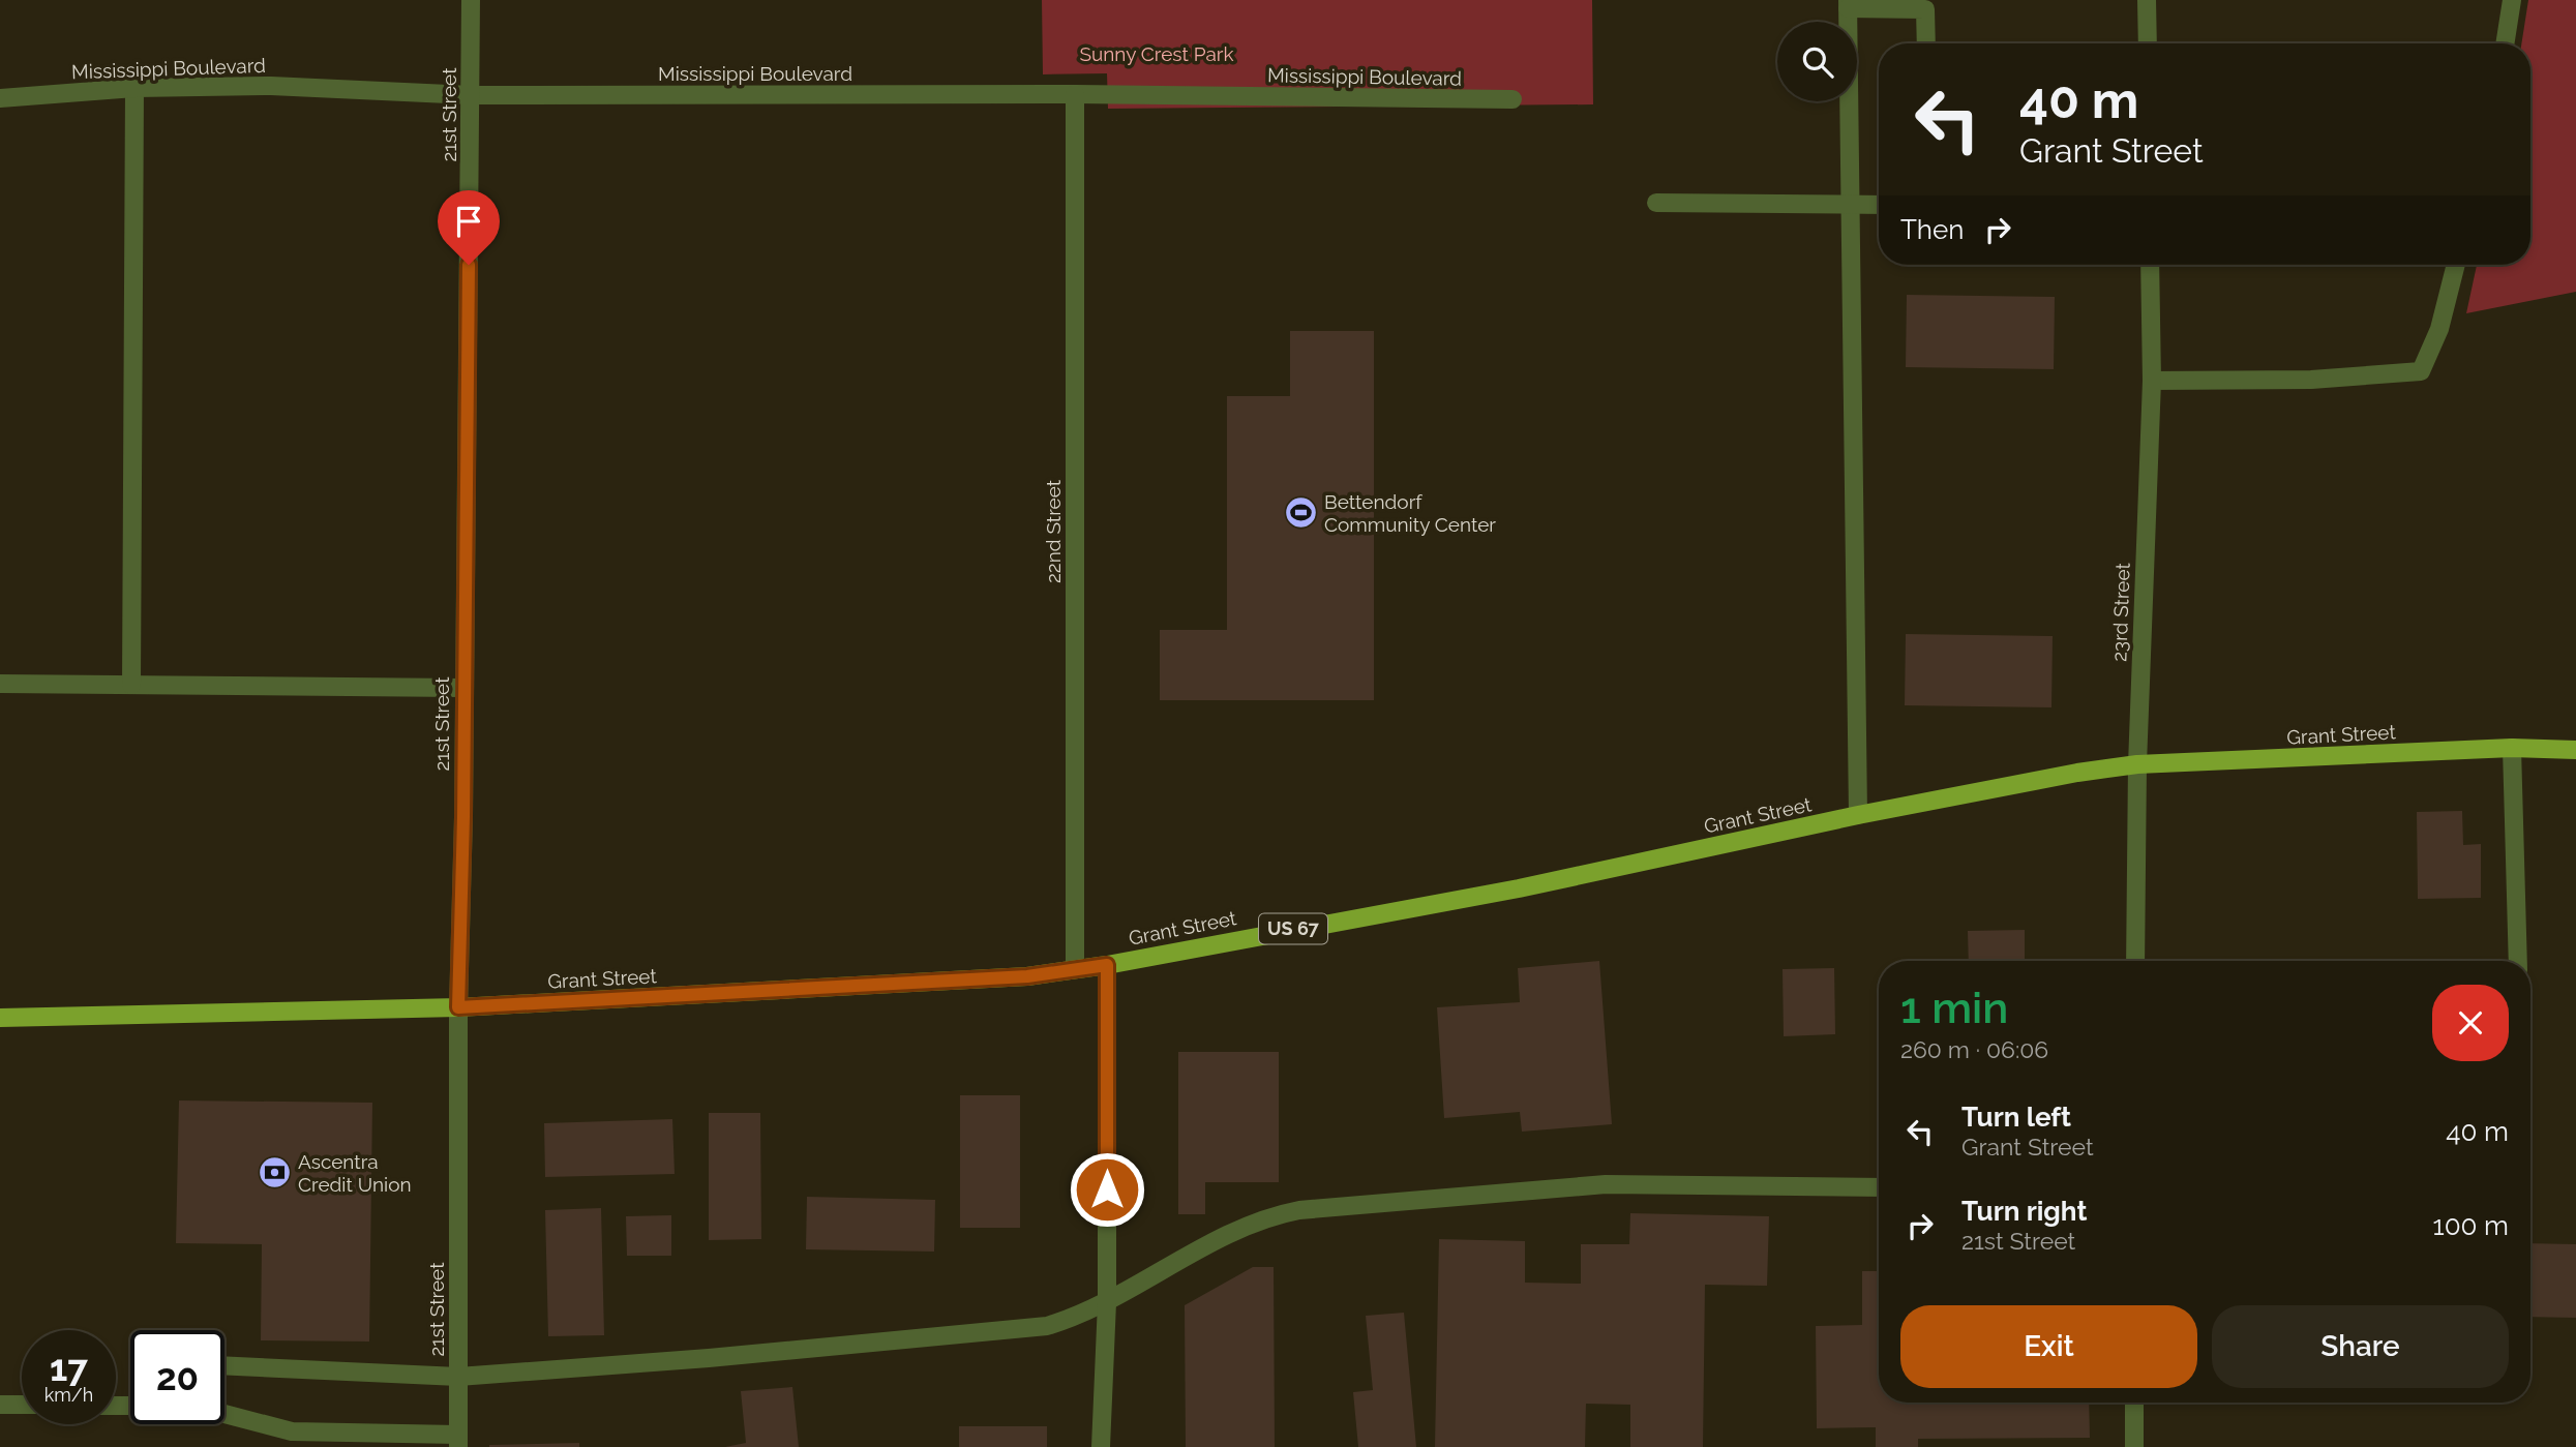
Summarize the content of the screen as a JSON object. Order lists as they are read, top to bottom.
{
  "streets": {
    "main road": ["Grant Street", "US 67"],
    "street": [
      "Mississippi Boulevard",
      "21st Street",
      "22nd Street",
      "23rd Street"
    ]
  },
  "crossings": [
    ["Mississippi Boulevard", "21st Street"],
    ["Mississippi Boulevard", "22nd Street"],
    ["21st Street", "Grant Street"],
    ["22nd Street", "Grant Street"],
    ["23rd Street", "Grant Street"]
  ],
  "parks": ["Sunny Crest Park"],
  "places": {
    "sports": ["Bettendorf Community Center"],
    "bank": ["Ascentra Credit Union"]
  },
  "page": {
    "turn": ["40 m", "Grant Street"],
    "then": "Then",
    "heading": ["1 min", "260 m · 06:06"],
    "list": [
      {
        "name": "Turn left",
        "note": "Grant Street",
        "value": "40 m"
      },
      {
        "name": "Turn right",
        "note": "21st Street",
        "value": "100 m"
      }
    ],
    "buttons": ["Exit", "Share"],
    "speed": "17 km/h",
    "limit": "20"
  }
}
